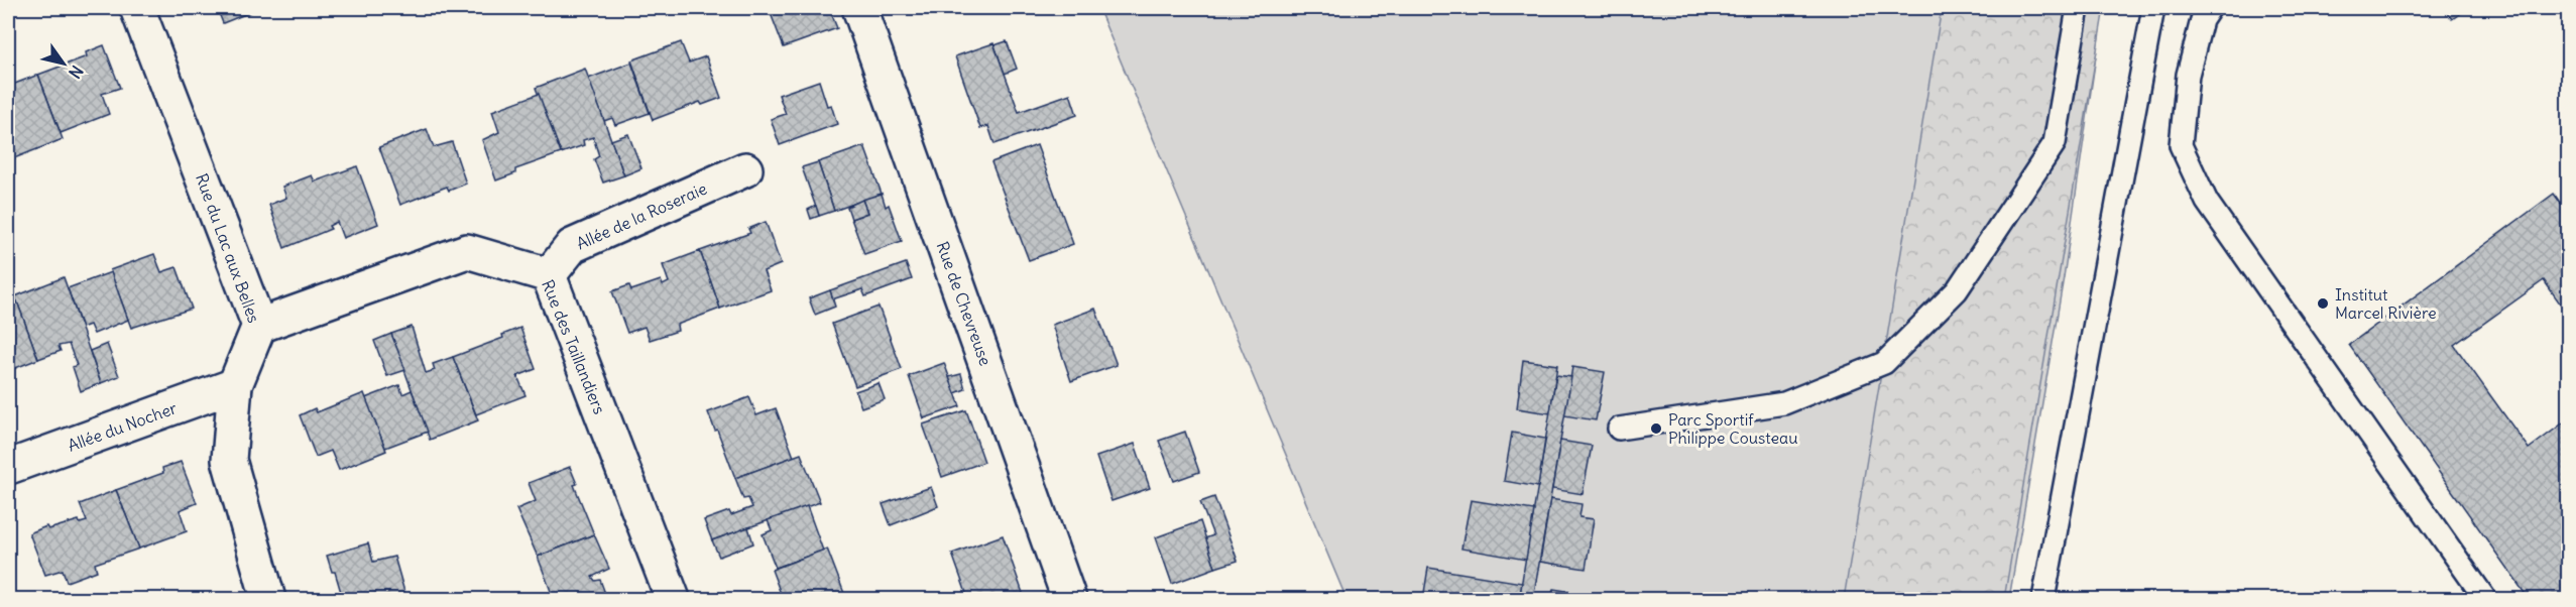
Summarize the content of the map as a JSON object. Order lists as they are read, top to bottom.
{
  "streets": {
    "street": [
      "Allée de la Roseraie",
      "Rue du Lac aux Belles",
      "Rue de Chevreuse",
      "Rue des Taillandiers",
      "Allée du Nocher"
    ]
  },
  "crossings": [
    ["Allée de la Roseraie", "Rue des Taillandiers"],
    ["Rue du Lac aux Belles", "Rue des Taillandiers"],
    ["Rue du Lac aux Belles", "Allée du Nocher"]
  ],
  "places": ["Institut Marcel Rivière", "Parc Sportif Philippe Cousteau"],
  "north": "bottom right"
}
